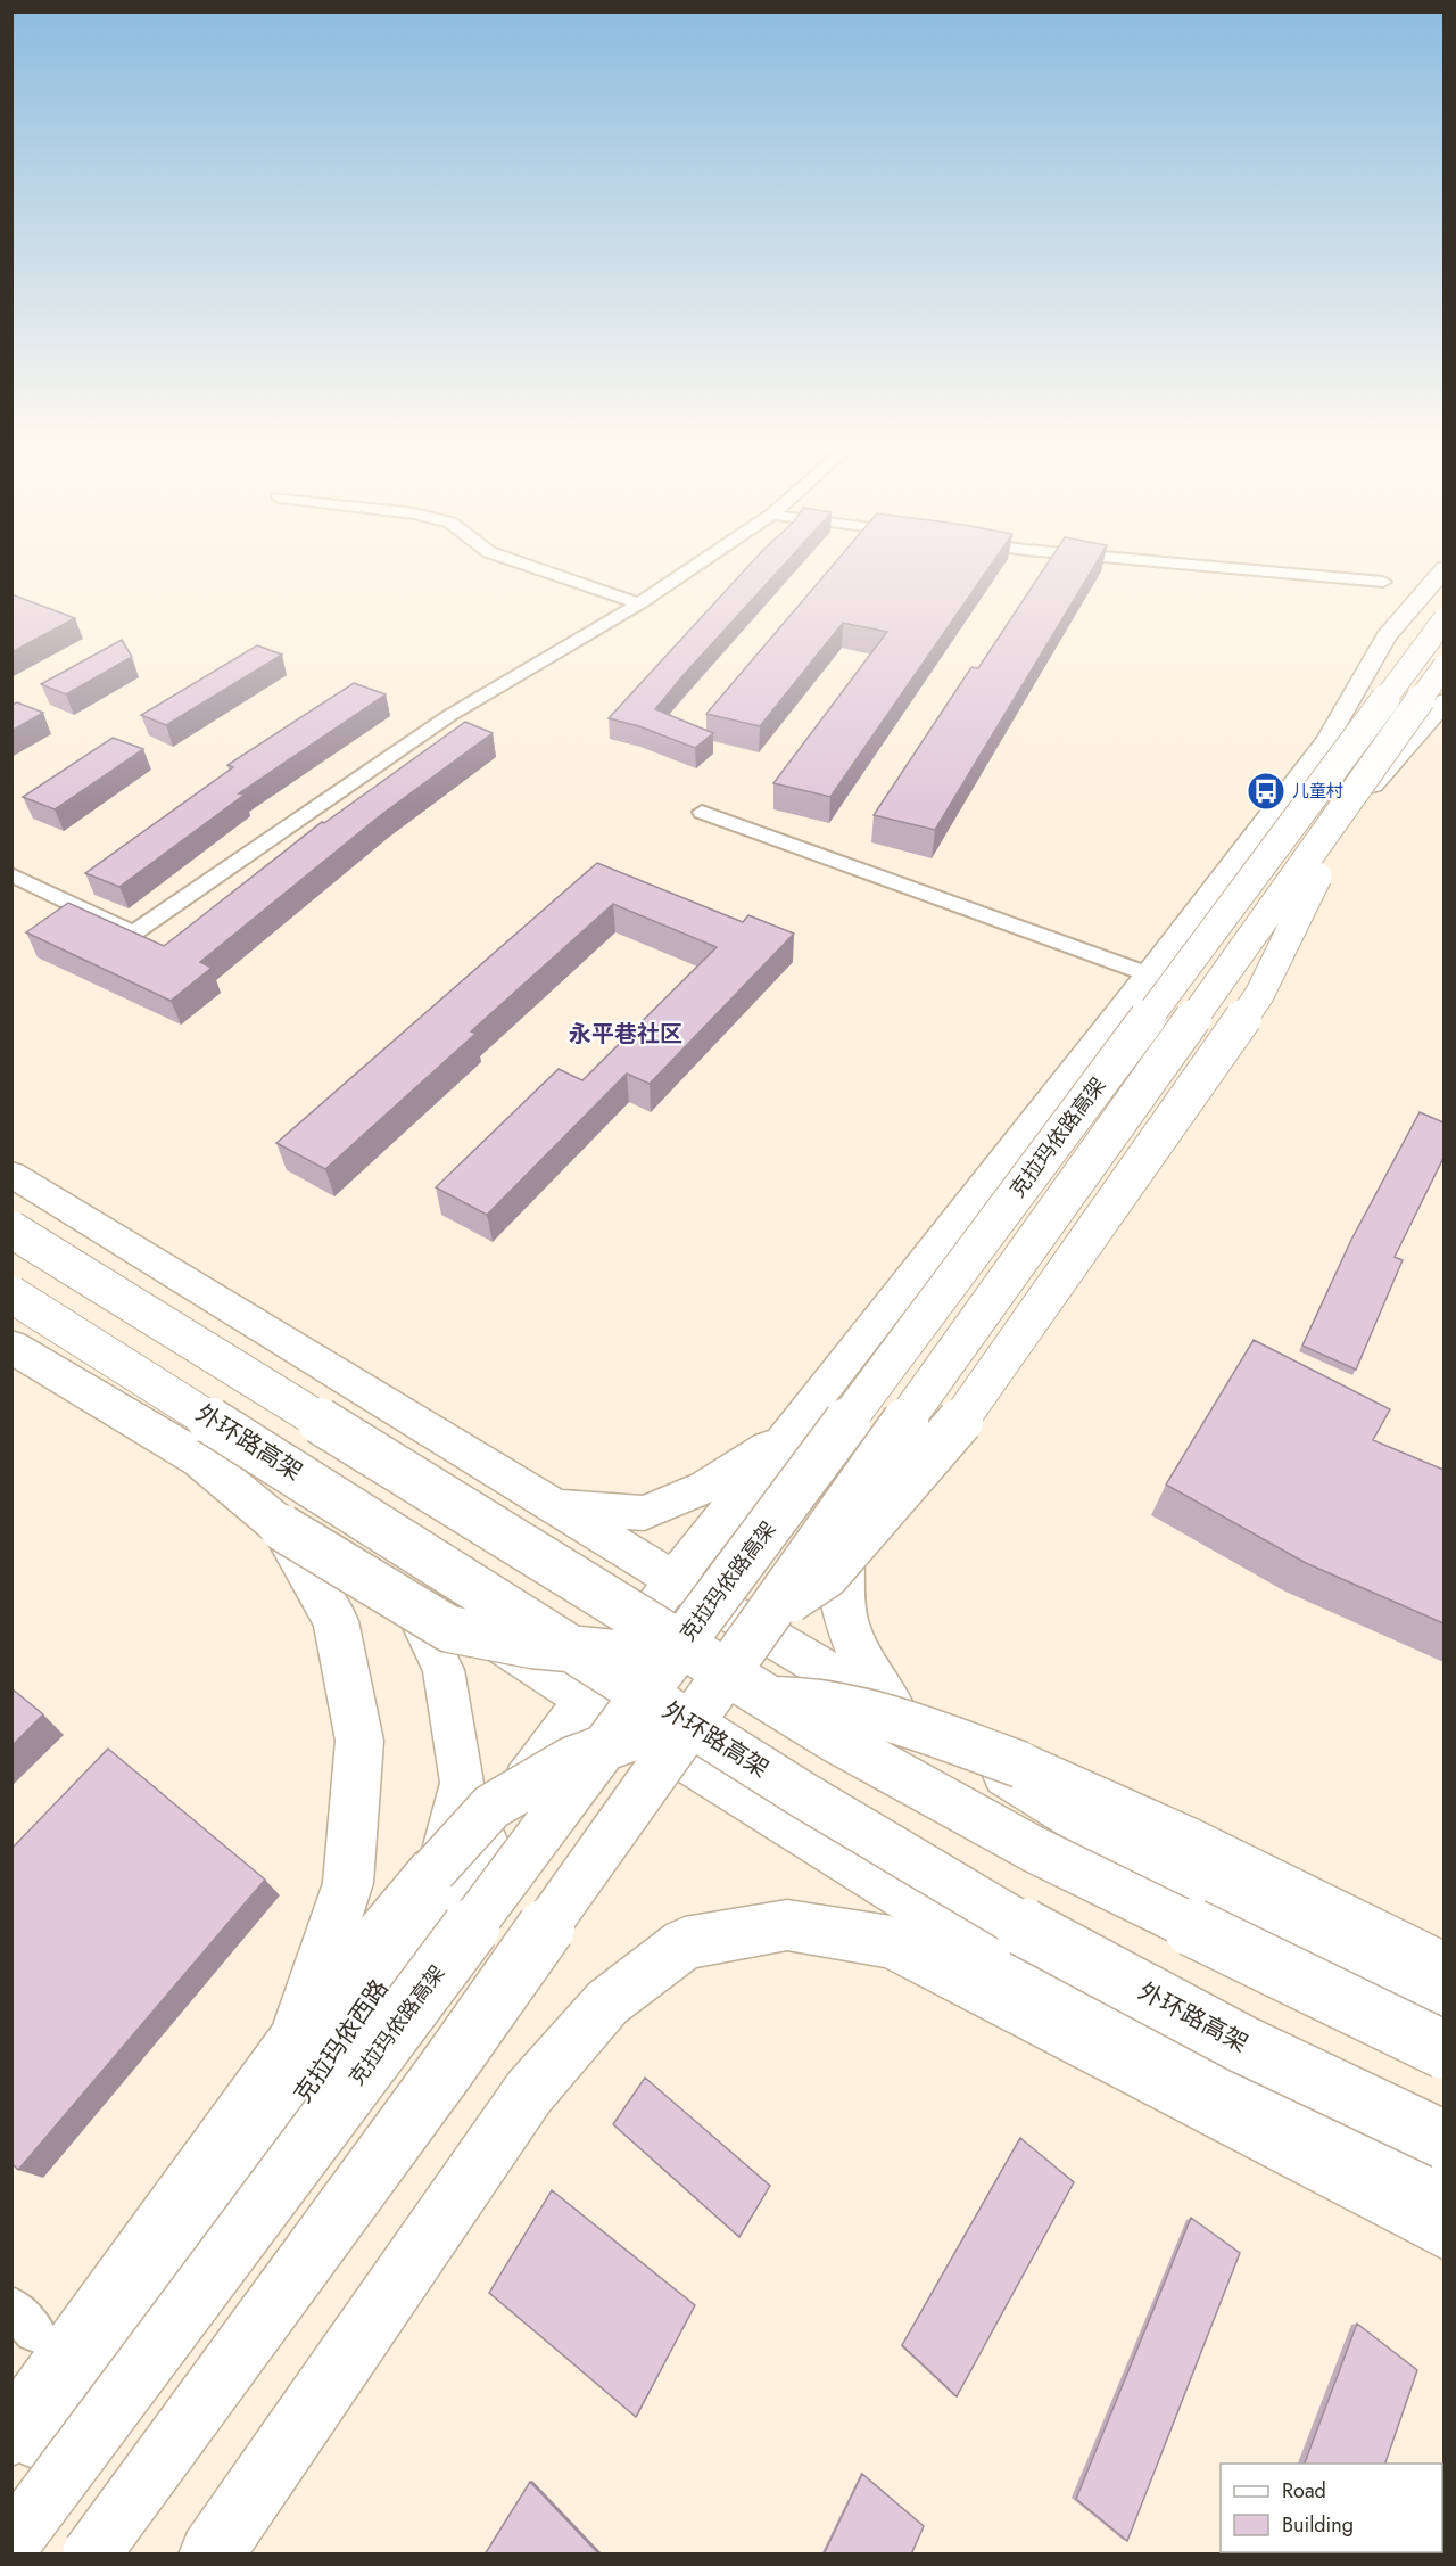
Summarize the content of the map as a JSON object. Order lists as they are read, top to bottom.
{
  "streets": {
    "highway": ["克拉玛依路高架", "外环路高架"],
    "main road": ["克拉玛依西路"]
  },
  "districts": ["永平巷社区"],
  "places": {
    "bus stop": ["儿童村"]
  },
  "legend": ["Road", "Building"]
}
